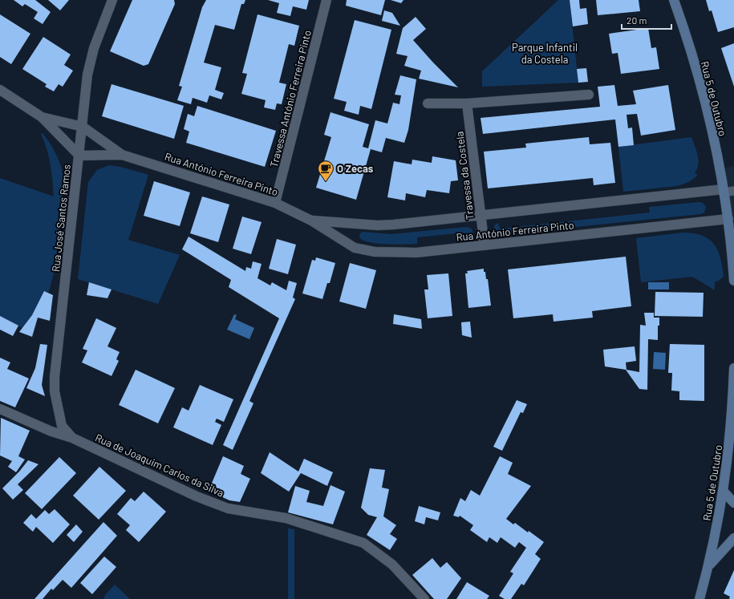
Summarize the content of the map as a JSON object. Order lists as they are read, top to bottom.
{
  "streets": {
    "main road": ["Rua 5 de Outubro"],
    "street": [
      "Travessa António Ferreira Pinto",
      "Rua António Ferreira Pinto",
      "Travessa da Costela",
      "Rua José Santos Ramos",
      "Rua de Joaquim Carlos da Silva"
    ]
  },
  "crossings": [
    ["Travessa António Ferreira Pinto", "Rua António Ferreira Pinto"],
    ["Rua 5 de Outubro", "Rua António Ferreira Pinto"],
    ["Rua António Ferreira Pinto", "Travessa da Costela"],
    ["Rua António Ferreira Pinto", "Rua José Santos Ramos"],
    ["Rua José Santos Ramos", "Rua de Joaquim Carlos da Silva"]
  ],
  "parks": ["Parque Infantil da Costela"],
  "places": {
    "cafe": ["O Zecas"]
  },
  "scale_bar": "20 m"
}
